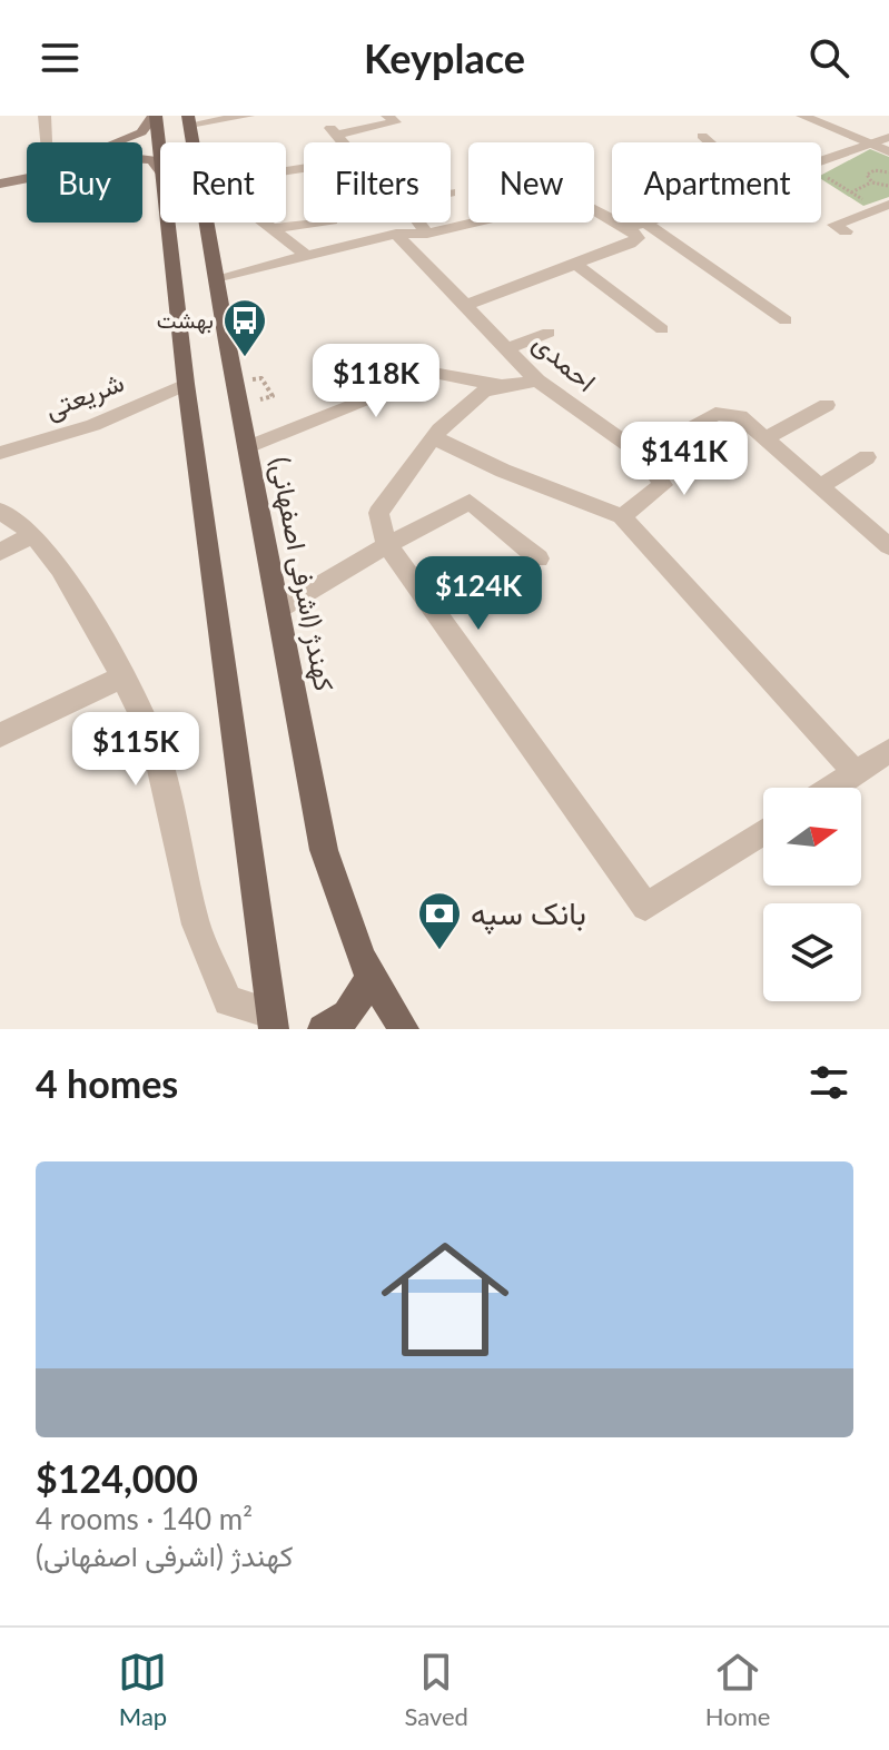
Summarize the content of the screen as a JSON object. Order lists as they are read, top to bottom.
{
  "streets": {
    "main road": ["کهندژ (اشرفی اصفهانی)"],
    "street": ["احمدی", "شریعتی"]
  },
  "places": {
    "bus stop": ["بهشت"],
    "bank": ["بانک سپه"]
  },
  "north": "right",
  "page": {
    "header": "Keyplace",
    "chip": [
      "Buy",
      "Rent",
      "Filters",
      "New",
      "Apartment"
    ],
    "price": [
      "$118K",
      "$141K",
      "$124K",
      "$115K"
    ],
    "heading": "4 homes",
    "list": [
      {
        "name": "$124,000",
        "note": "4 rooms · 140 m² · کهندژ (اشرفی اصفهانی)"
      }
    ],
    "tabs": ["Map", "Saved", "Home"]
  }
}
